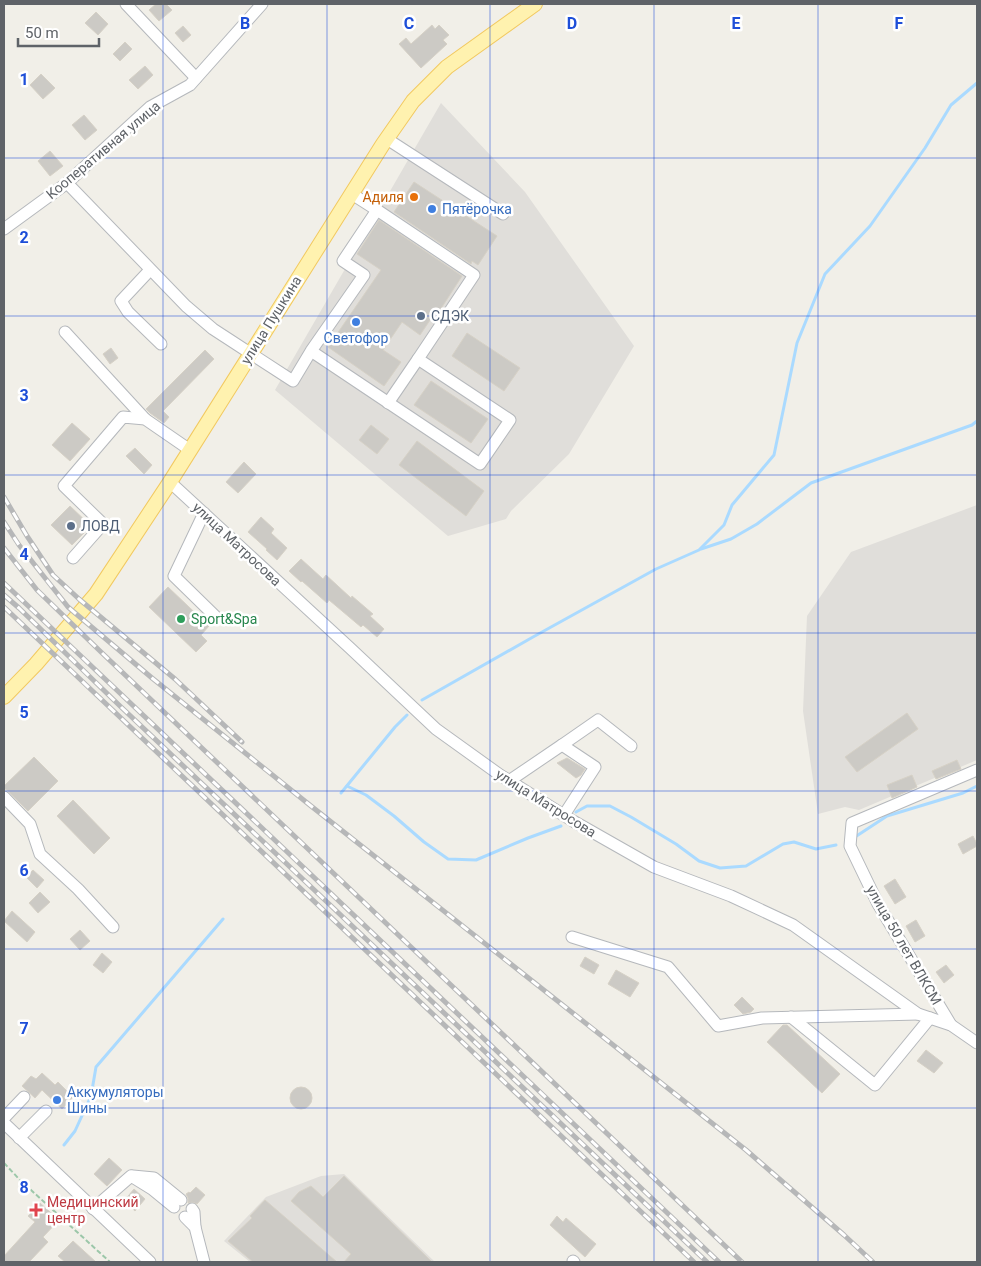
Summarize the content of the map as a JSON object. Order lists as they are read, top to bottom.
{
  "streets": {
    "main road": ["улица Пушкина"],
    "street": ["Кооперативная улица", "улица Матросова", "улица 50 лет ВЛКСМ"]
  },
  "crossings": [
    ["улица Пушкина", "улица Матросова"],
    ["улица Матросова", "улица 50 лет ВЛКСМ"]
  ],
  "places": {
    "other": [
      "Адиля",
      "Пятёрочка",
      "СДЭК",
      "Светофор",
      "ЛОВД",
      "Sport&Spa",
      "Аккумуляторы Шины"
    ],
    "health": ["Медицинский центр"]
  },
  "scale_bar": "50 m",
  "grid": {
    "columns": [
      "B",
      "C",
      "D",
      "E",
      "F"
    ],
    "rows": [
      "1",
      "2",
      "3",
      "4",
      "5",
      "6",
      "7",
      "8"
    ]
  }
}
